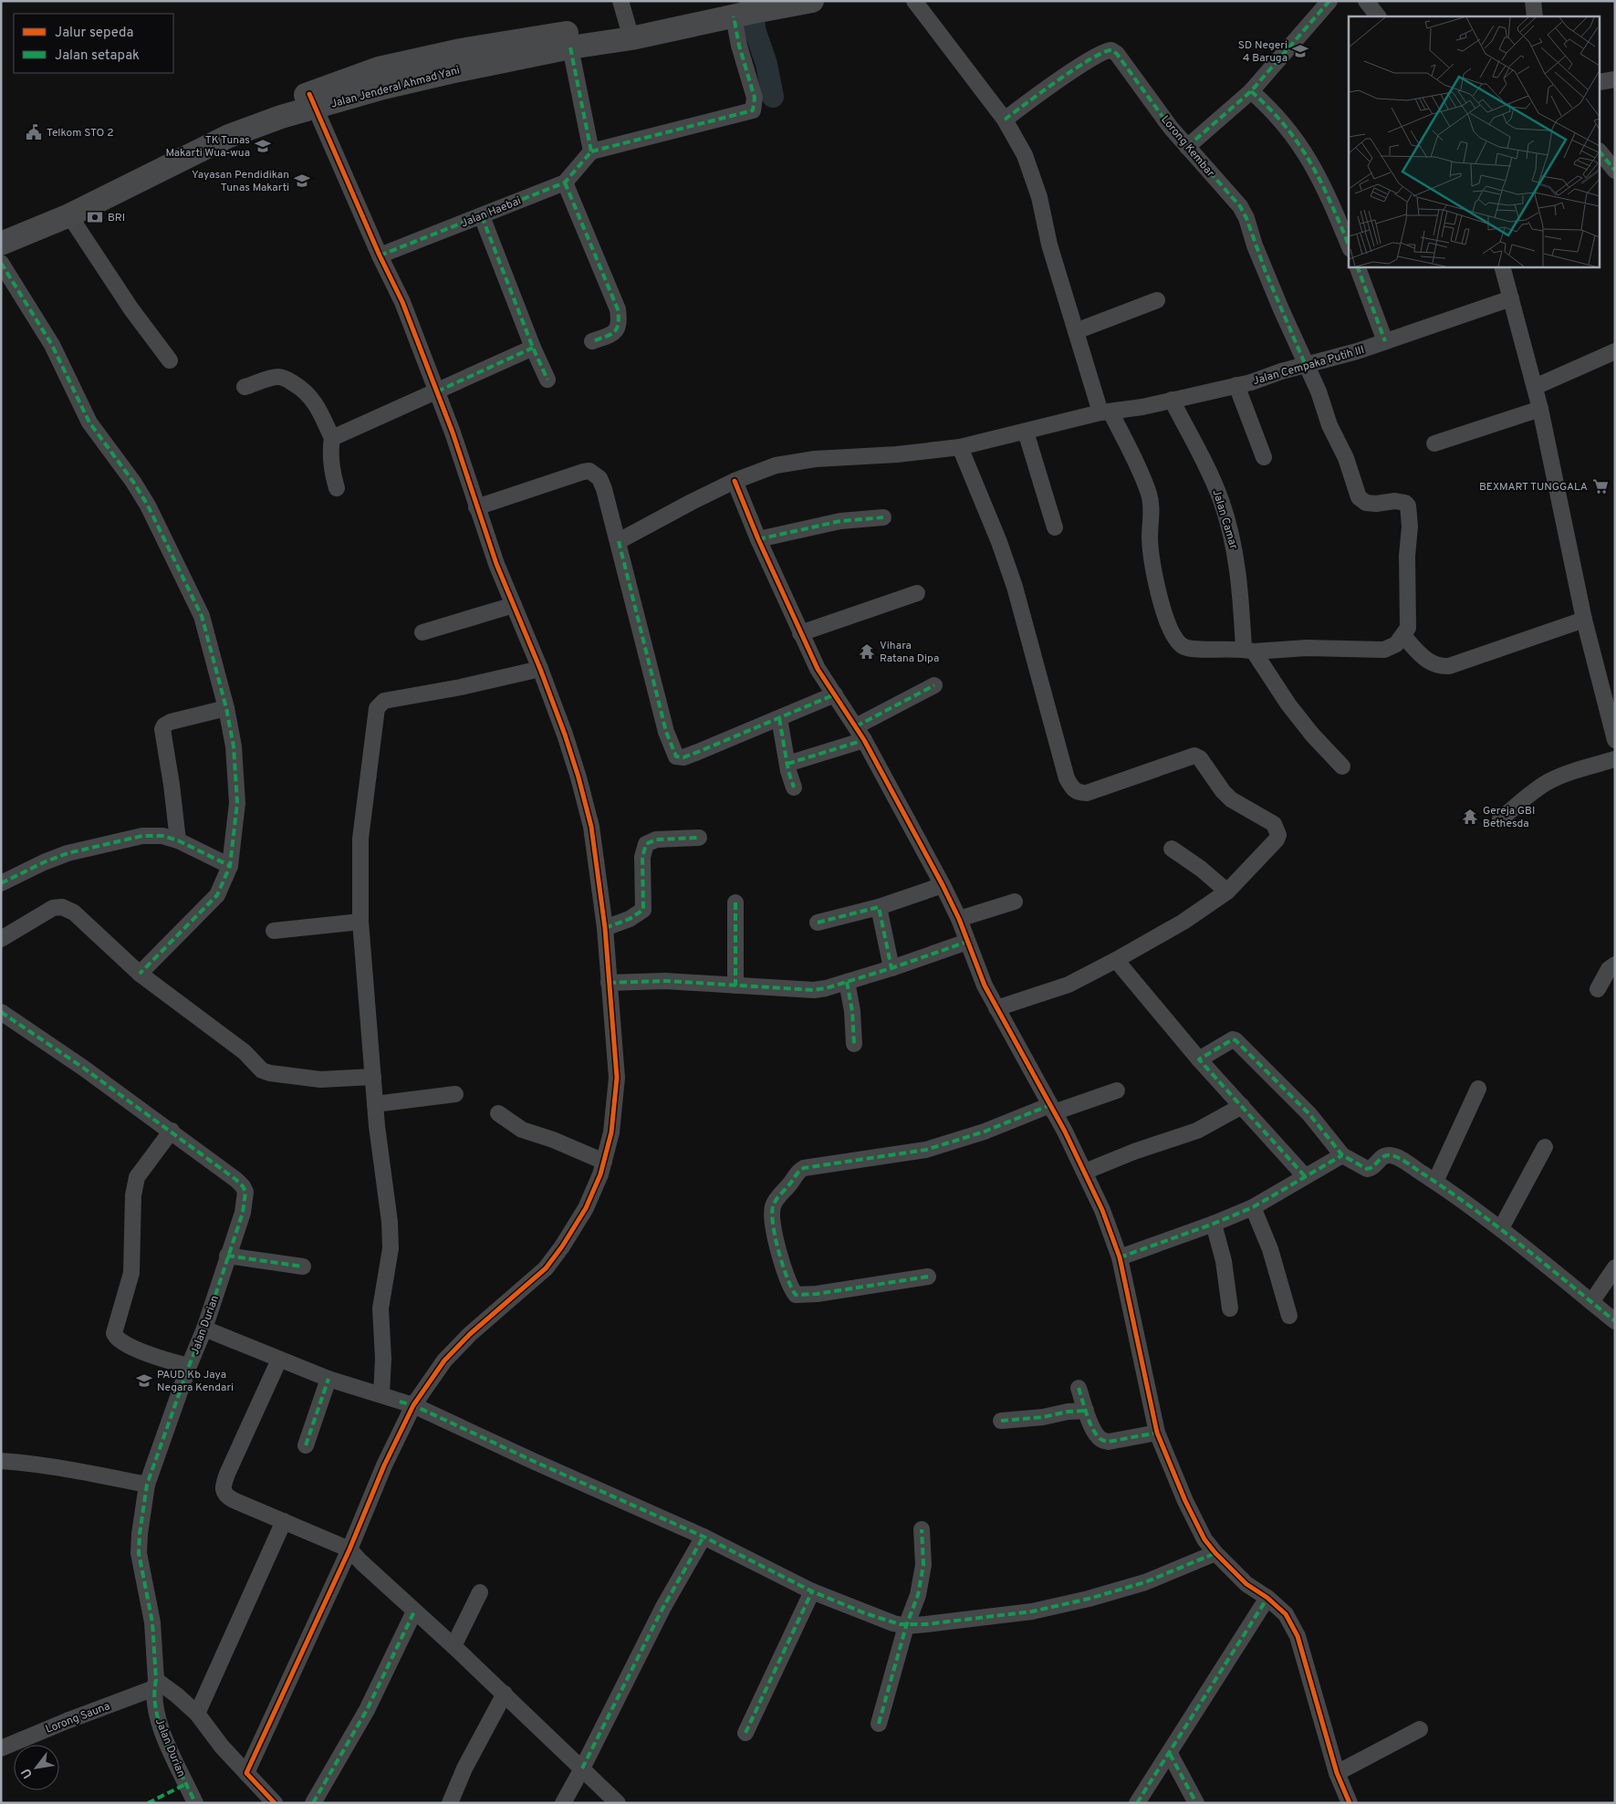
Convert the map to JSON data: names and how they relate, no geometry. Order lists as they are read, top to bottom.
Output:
{
  "streets": {
    "highway": ["Jalan Jenderal Ahmad Yani"],
    "street": [
      "Lorong Kembar",
      "Jalan Haebai",
      "Jalan Cempaka Putih III",
      "Jalan Camar",
      "Jalan Durian",
      "Lorong Sauna"
    ]
  },
  "crossings": [
    ["Lorong Kembar", "Jalan Cempaka Putih III"],
    ["Jalan Cempaka Putih III", "Jalan Camar"],
    ["Jalan Durian", "Lorong Sauna"]
  ],
  "places": {
    "school or university": [
      "SD Negeri 4 Baruga",
      "TK Tunas Makarti Wua-wua",
      "Yayasan Pendidikan Tunas Makarti",
      "PAUD Kb Jaya Negara Kendari"
    ],
    "public building": ["Telkom STO 2"],
    "bank": ["BRI"],
    "supermarket": ["BEXMART TUNGGALA"],
    "temple": ["Vihara Ratana Dipa", "Gereja GBI Bethesda"]
  },
  "legend": ["Jalur sepeda", "Jalan setapak"],
  "north": "bottom left"
}
